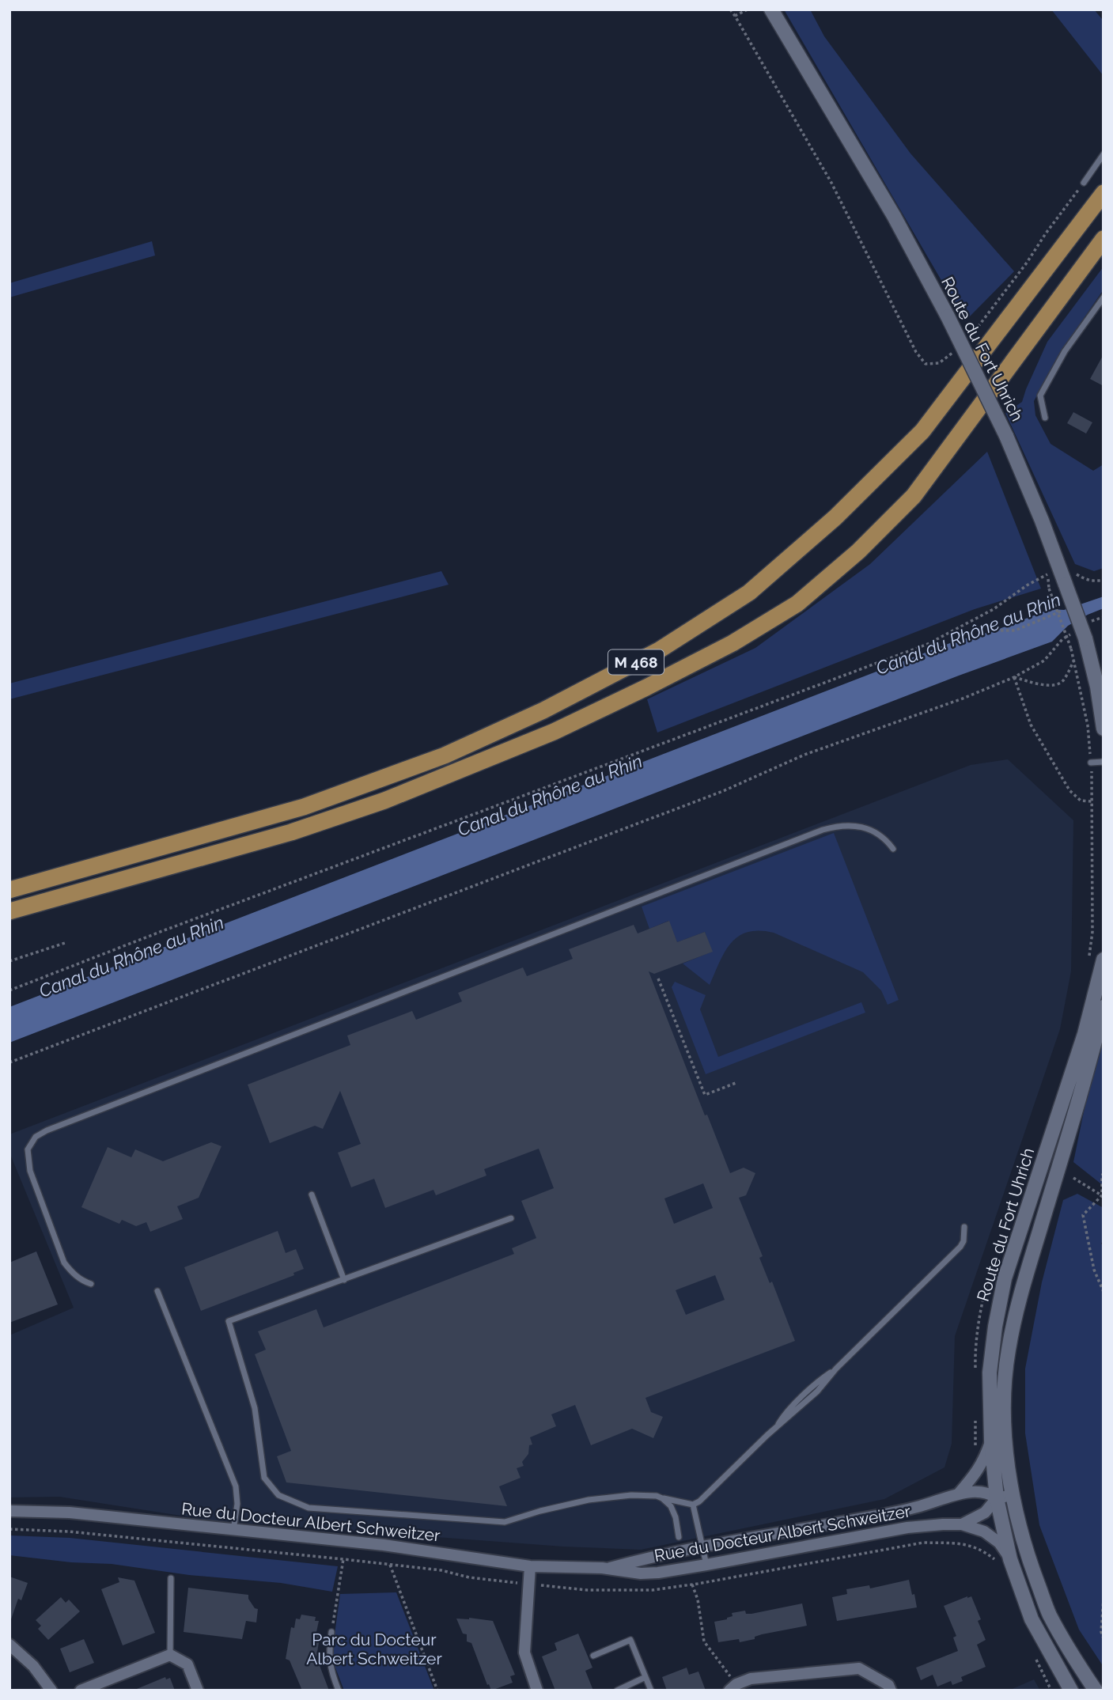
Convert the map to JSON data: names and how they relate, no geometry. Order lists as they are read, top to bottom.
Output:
{
  "streets": {
    "main road": ["M 468"],
    "street": ["Route du Fort Uhrich", "Rue du Docteur Albert Schweitzer"]
  },
  "crossings": [
    ["Route du Fort Uhrich", "Rue du Docteur Albert Schweitzer"]
  ],
  "water": ["Canal du Rhône au Rhin"],
  "parks": ["Parc du Docteur Albert Schweitzer"]
}
